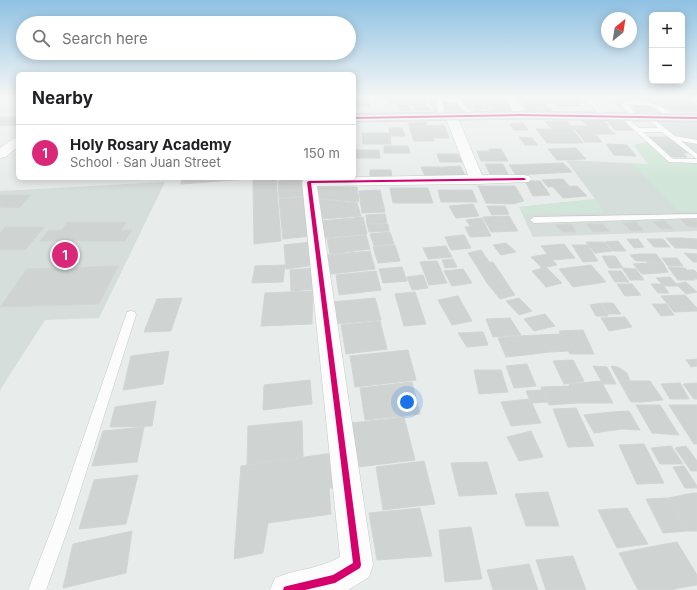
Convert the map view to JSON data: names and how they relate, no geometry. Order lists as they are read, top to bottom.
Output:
{
  "north": "top right",
  "page": {
    "map_buttons": ["+", "−"],
    "search": "Search here",
    "heading": "Nearby",
    "list": [
      {
        "mark": "1",
        "name": "Holy Rosary Academy",
        "note": "School · San Juan Street",
        "value": "150 m"
      }
    ],
    "pins": "1"
  }
}
